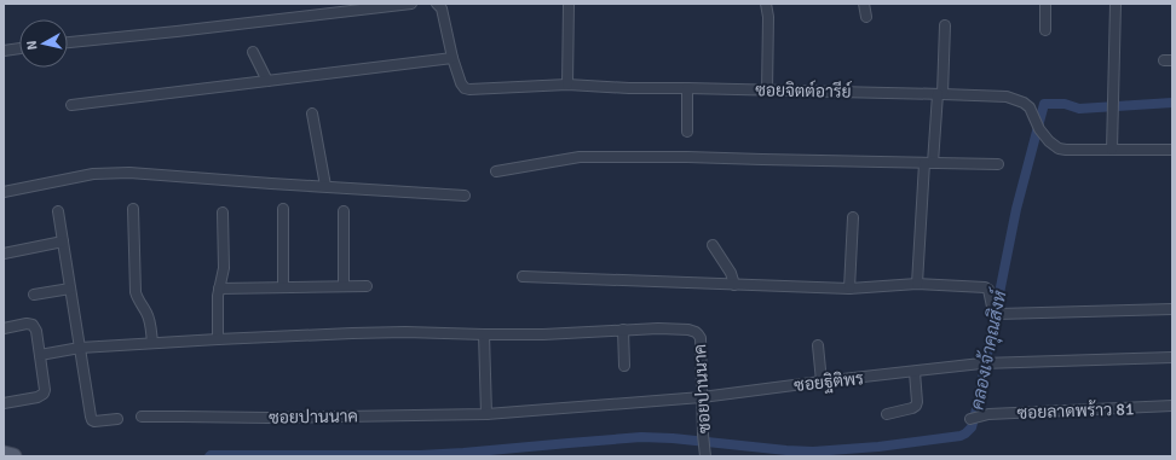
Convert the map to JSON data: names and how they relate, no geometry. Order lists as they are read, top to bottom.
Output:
{
  "streets": {
    "street": [
      "ซอยจิตต์อารีย์",
      "ซอยฐิติพร",
      "ซอยปานนาค",
      "ซอยลาดพร้าว 81"
    ]
  },
  "crossings": [
    ["ซอยฐิติพร", "ซอยปานนาค"]
  ],
  "water": ["คลองเจ้าคุณสิงห์"],
  "north": "left"
}
